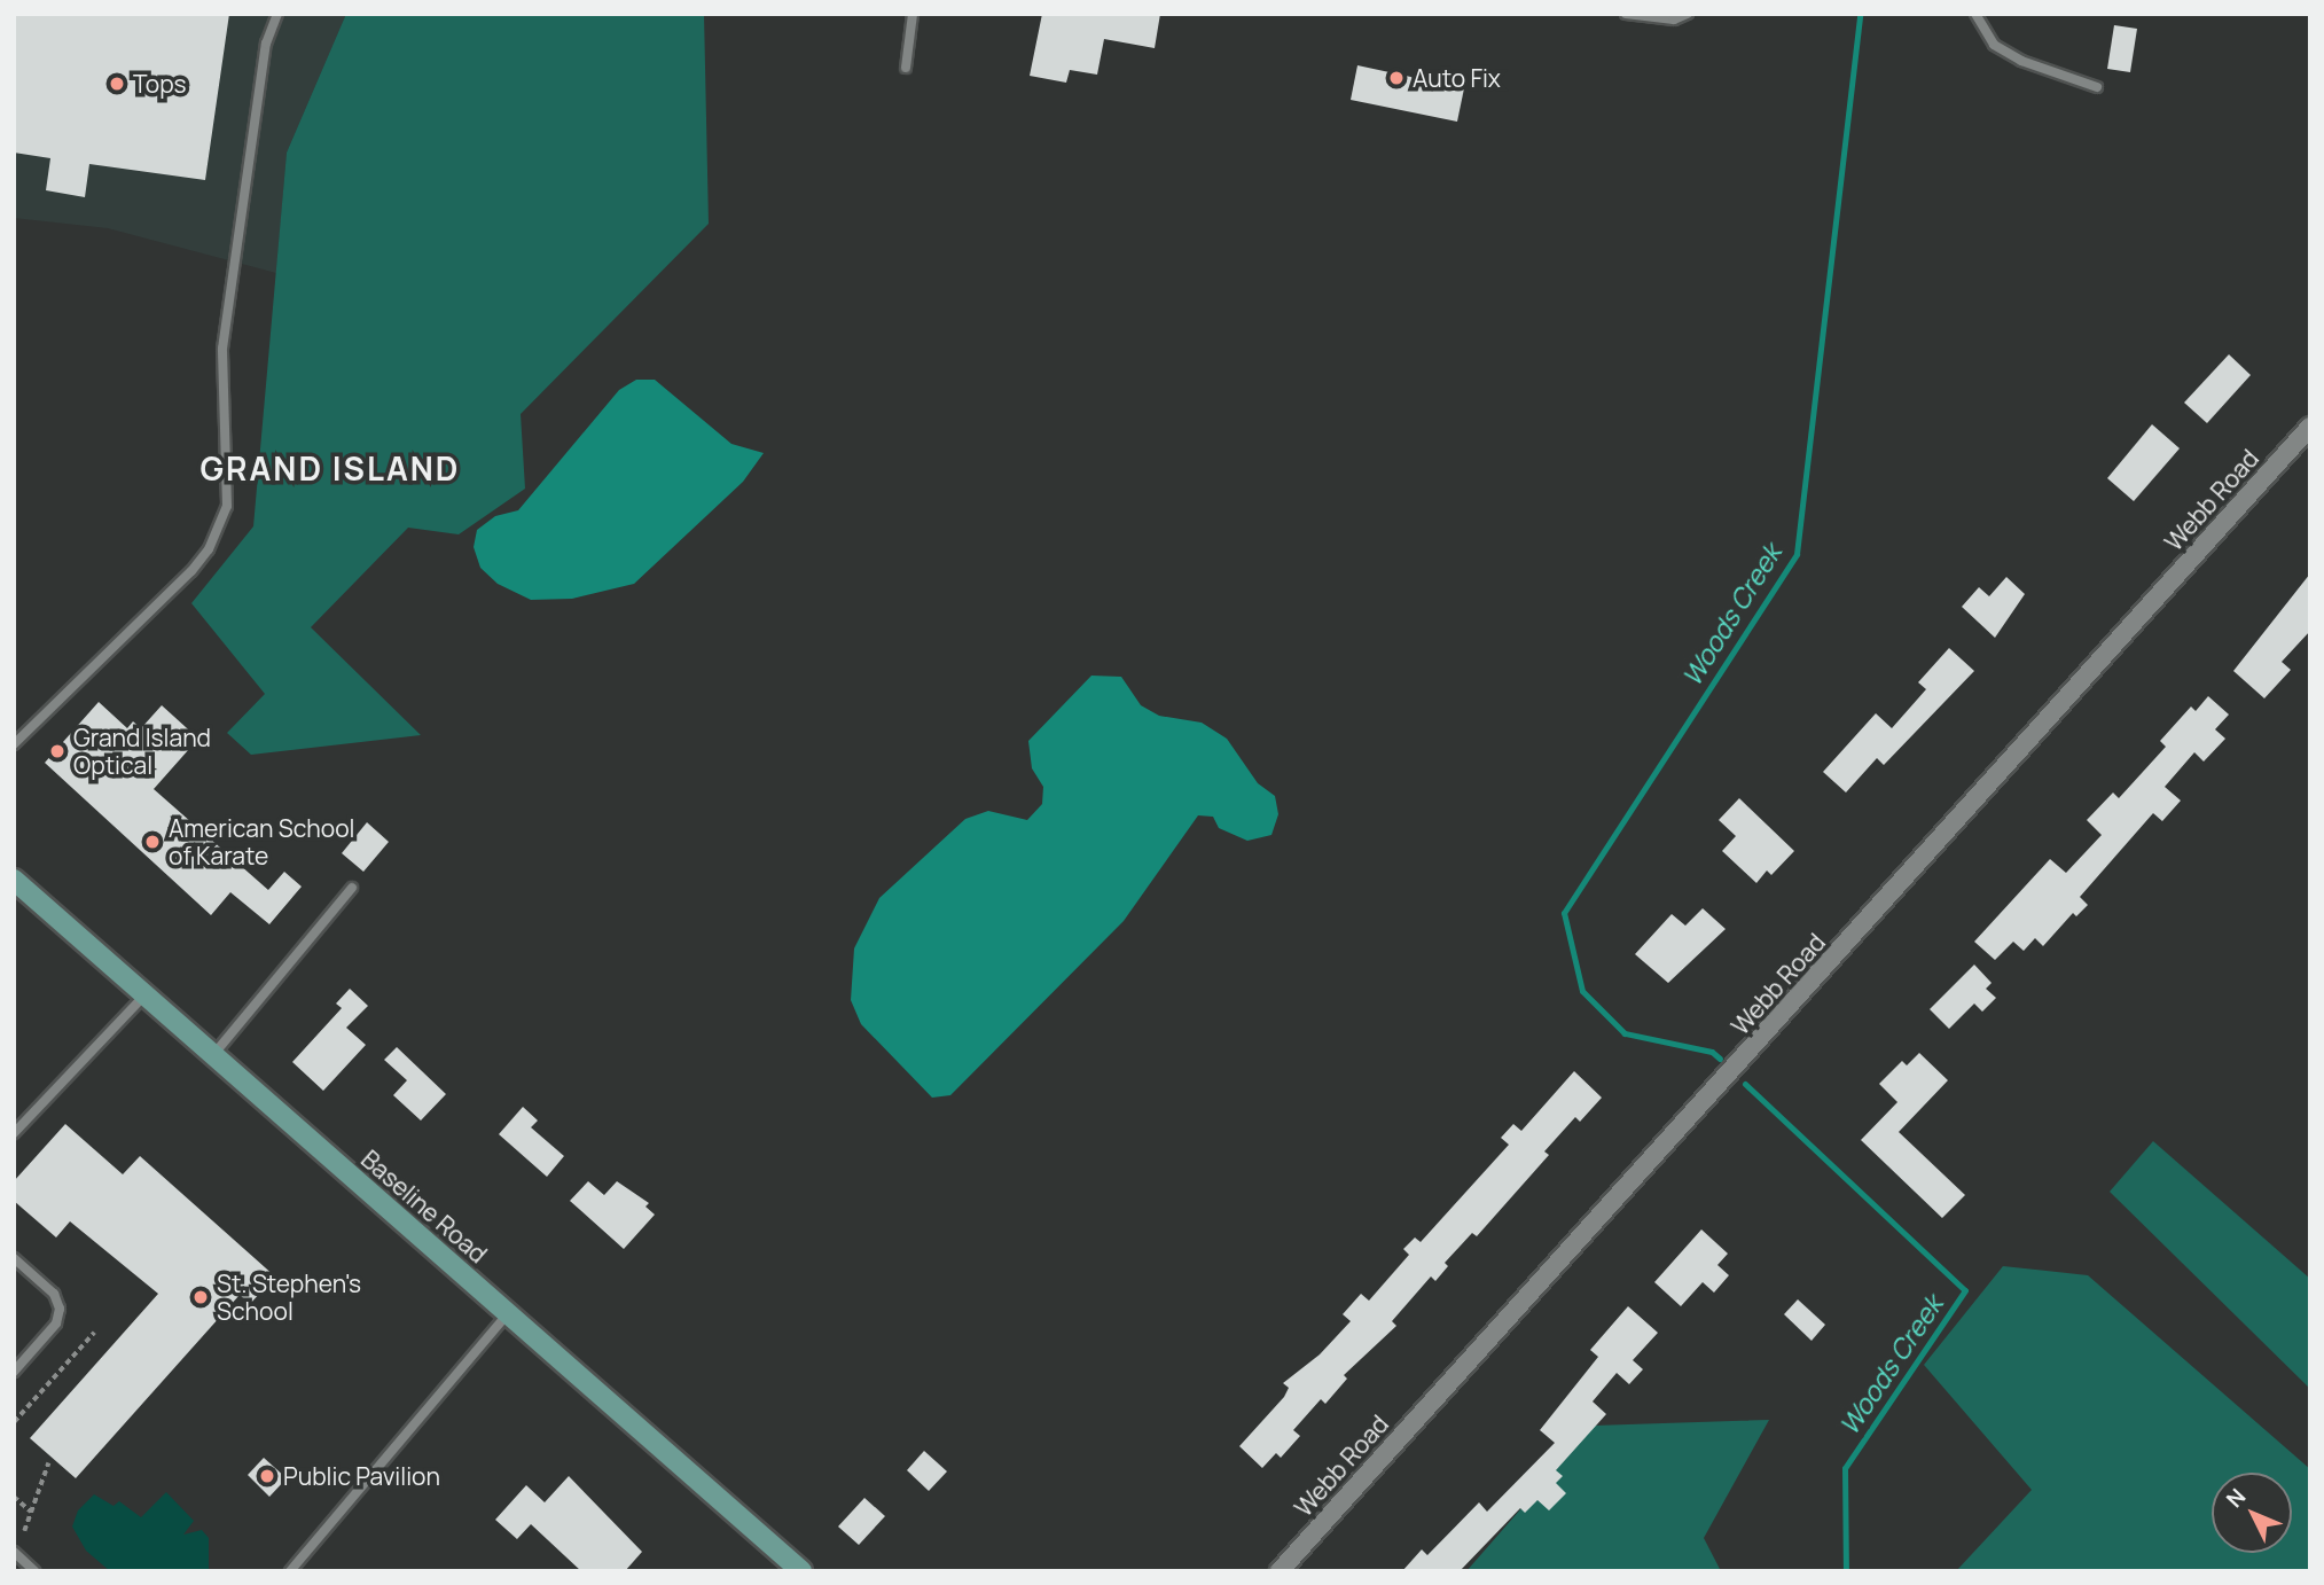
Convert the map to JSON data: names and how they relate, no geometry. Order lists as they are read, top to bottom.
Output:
{
  "streets": {
    "street": ["Webb Road", "Baseline Road"]
  },
  "districts": ["GRAND ISLAND"],
  "water": ["Woods Creek"],
  "places": [
    "Auto Fix",
    "Tops",
    "Grand Island Optical",
    "American School of Karate",
    "St. Stephen's School",
    "Public Pavilion"
  ],
  "north": "top left"
}
